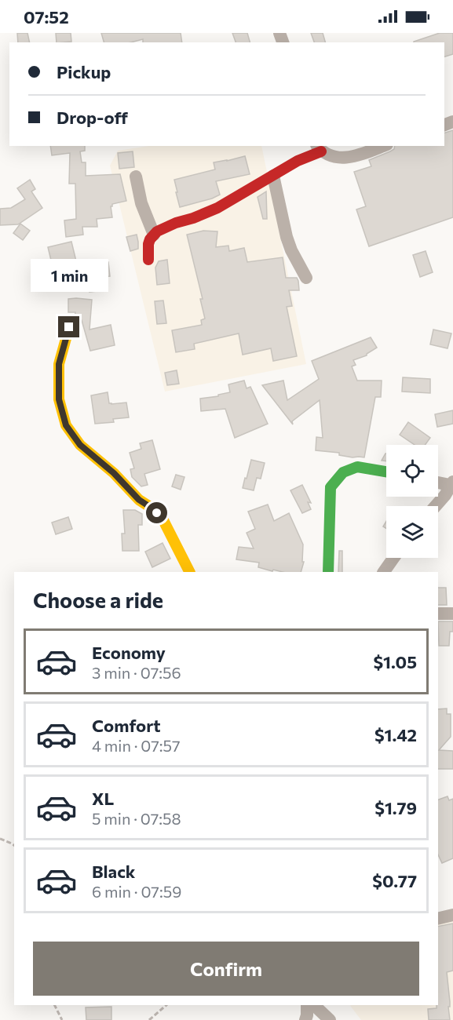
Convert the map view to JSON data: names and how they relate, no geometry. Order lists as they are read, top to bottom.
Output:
{
  "page": {
    "status": "07:52",
    "banner": ["Pickup", "Drop-off"],
    "bubble": "1 min",
    "heading": "Choose a ride",
    "list": [
      {
        "name": "Economy",
        "note": "3 min · 07:56",
        "value": "$1.05"
      },
      {
        "name": "Comfort",
        "note": "4 min · 07:57",
        "value": "$1.42"
      },
      {
        "name": "XL",
        "note": "5 min · 07:58",
        "value": "$1.79"
      },
      {
        "name": "Black",
        "note": "6 min · 07:59",
        "value": "$0.77"
      }
    ],
    "buttons": "Confirm"
  }
}
